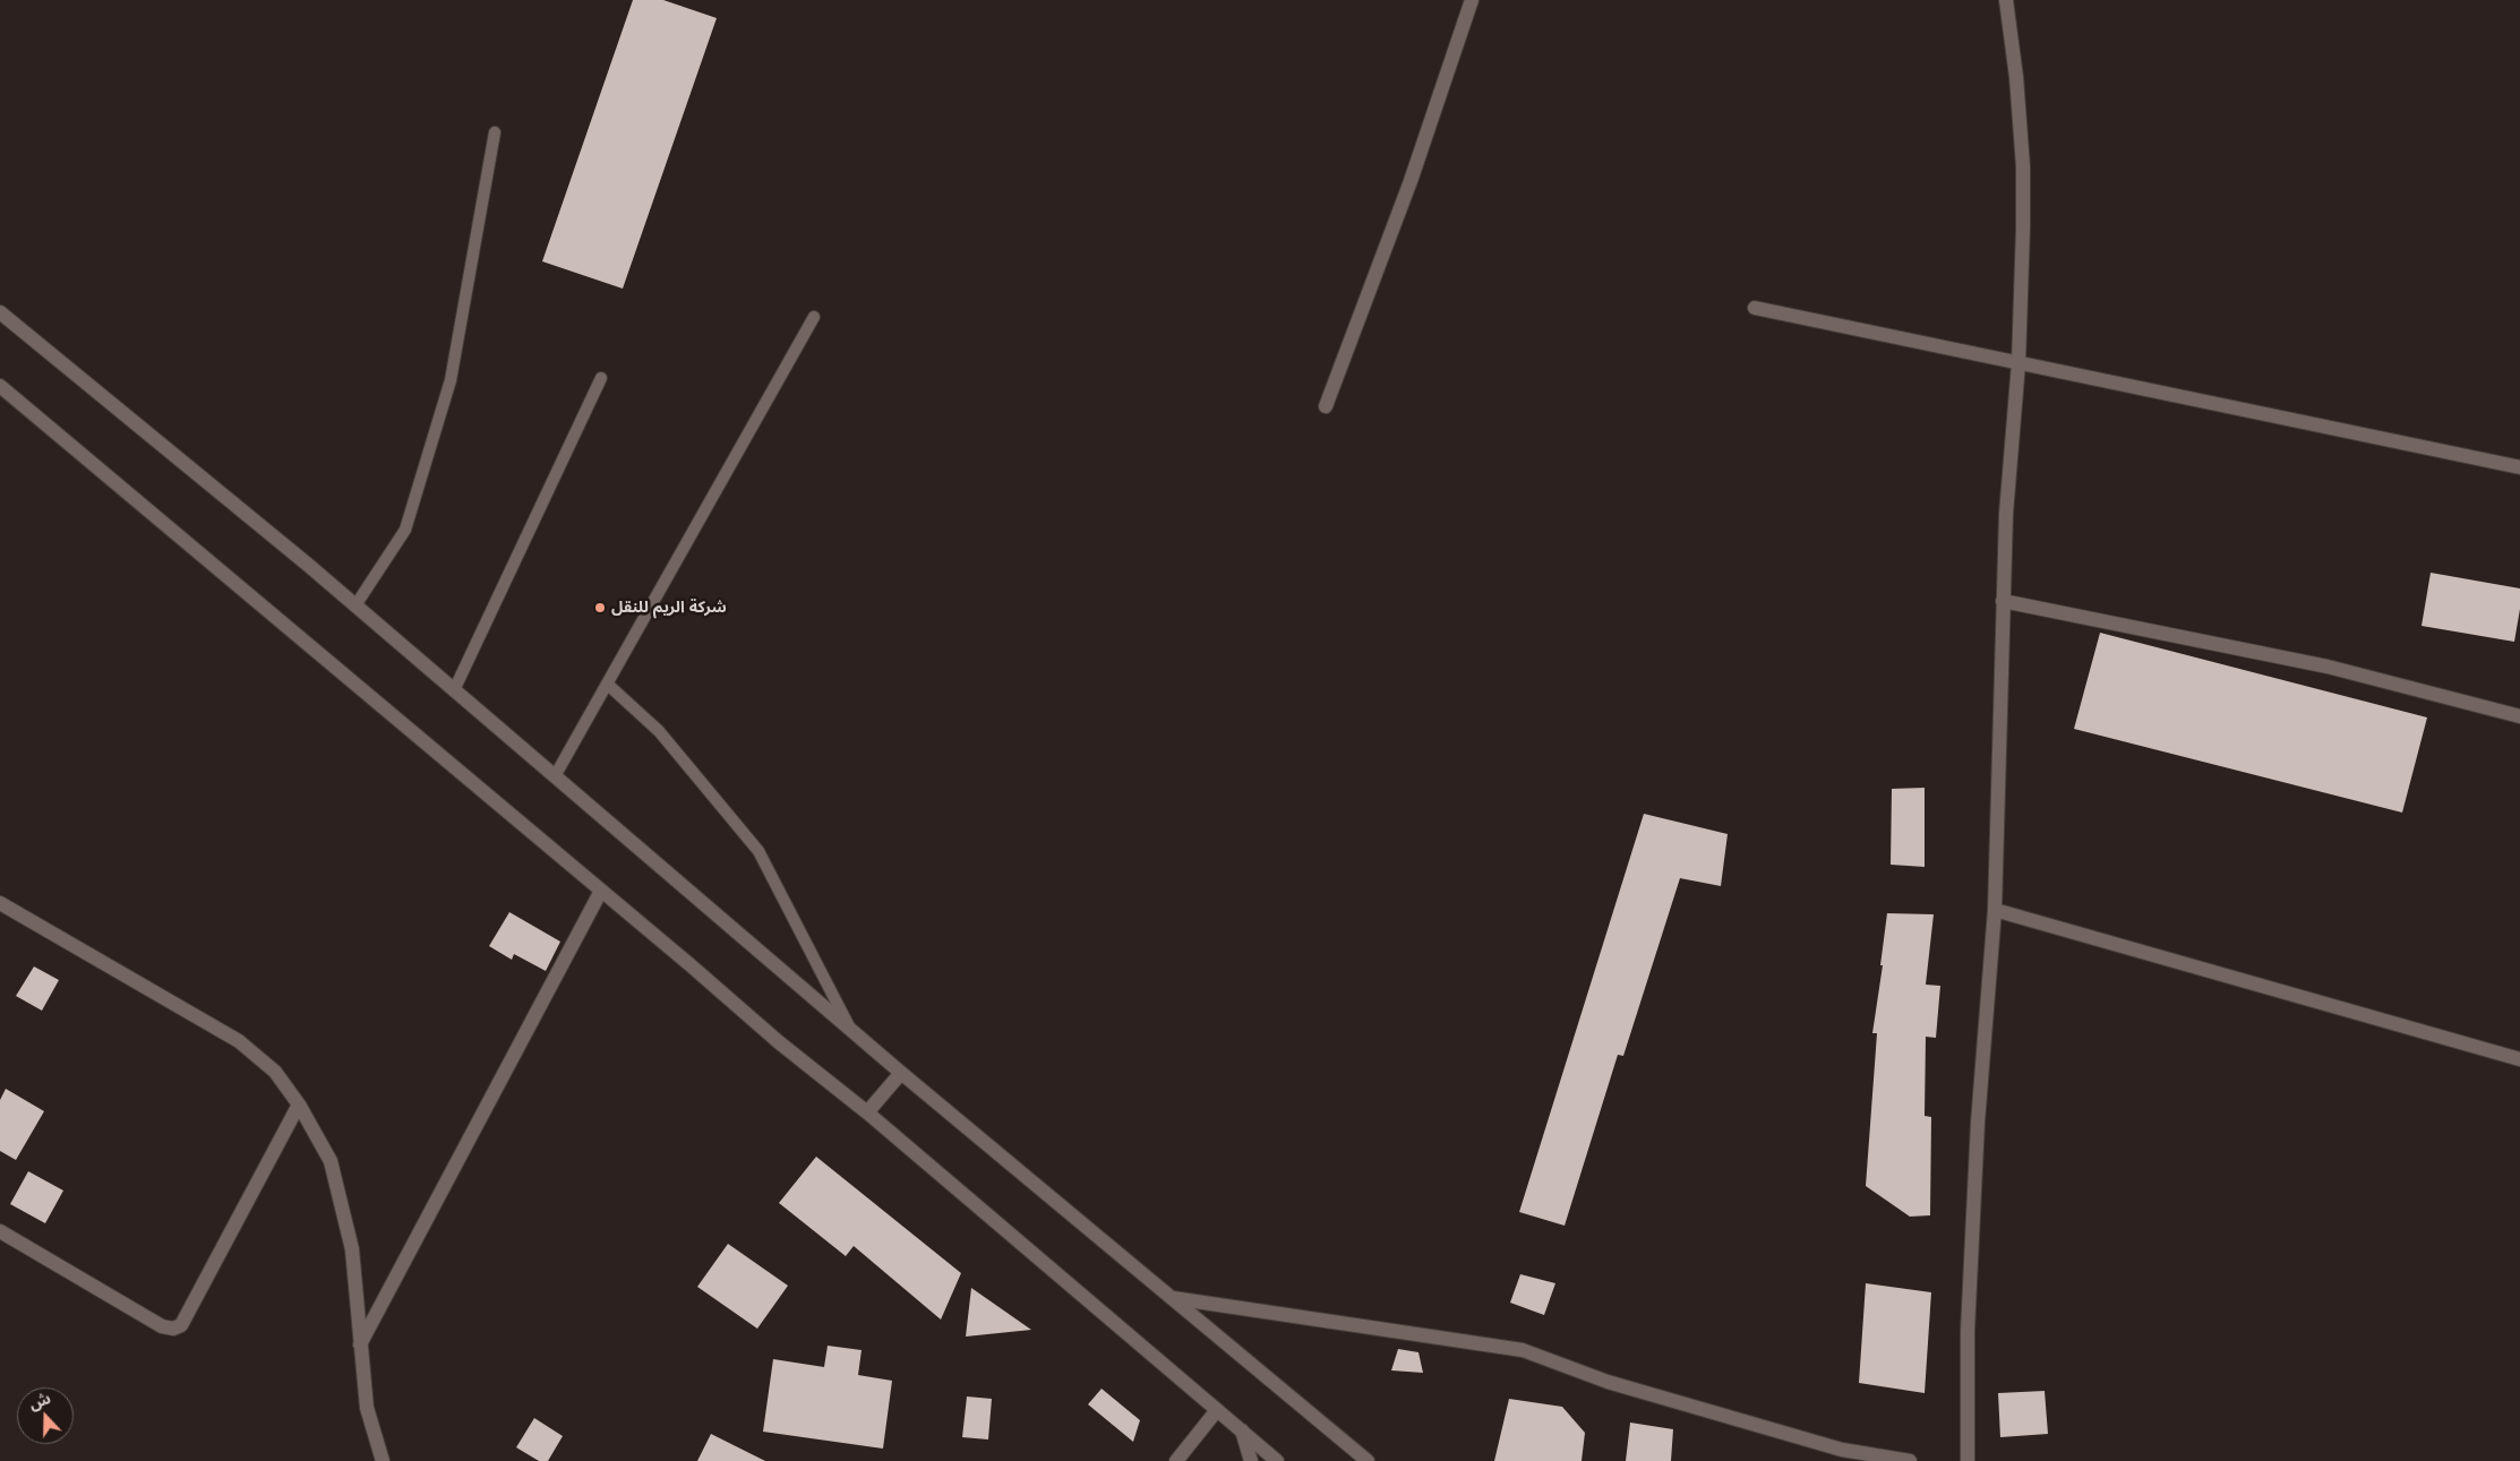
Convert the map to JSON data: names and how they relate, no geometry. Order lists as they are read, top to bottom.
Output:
{
  "places": ["شركة الريم للنقل"],
  "north": "top"
}
